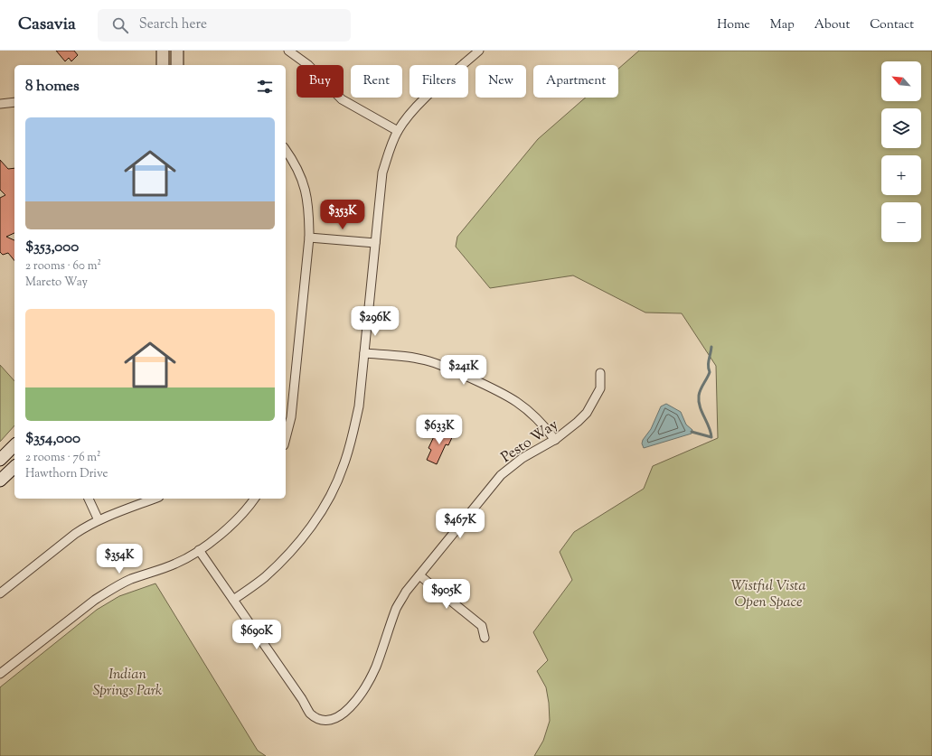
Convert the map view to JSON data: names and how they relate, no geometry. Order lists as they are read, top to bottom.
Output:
{
  "streets": {
    "street": ["Pesto Way"]
  },
  "parks": ["Wistful Vista Open Space", "Indian Springs Park"],
  "north": "top left",
  "page": {
    "header": "Casavia",
    "search": "Search here",
    "nav": [
      "Home",
      "Map",
      "About",
      "Contact"
    ],
    "map_buttons": ["+", "−"],
    "chip": [
      "Buy",
      "Rent",
      "Filters",
      "New",
      "Apartment"
    ],
    "heading": "8 homes",
    "list": [
      {
        "name": "$353,000",
        "note": "2 rooms · 60 m² · Mareto Way"
      },
      {
        "name": "$354,000",
        "note": "2 rooms · 76 m² · Hawthorn Drive"
      }
    ],
    "price": [
      "$353K",
      "$296K",
      "$241K",
      "$633K",
      "$467K",
      "$354K",
      "$905K",
      "$690K"
    ]
  }
}
